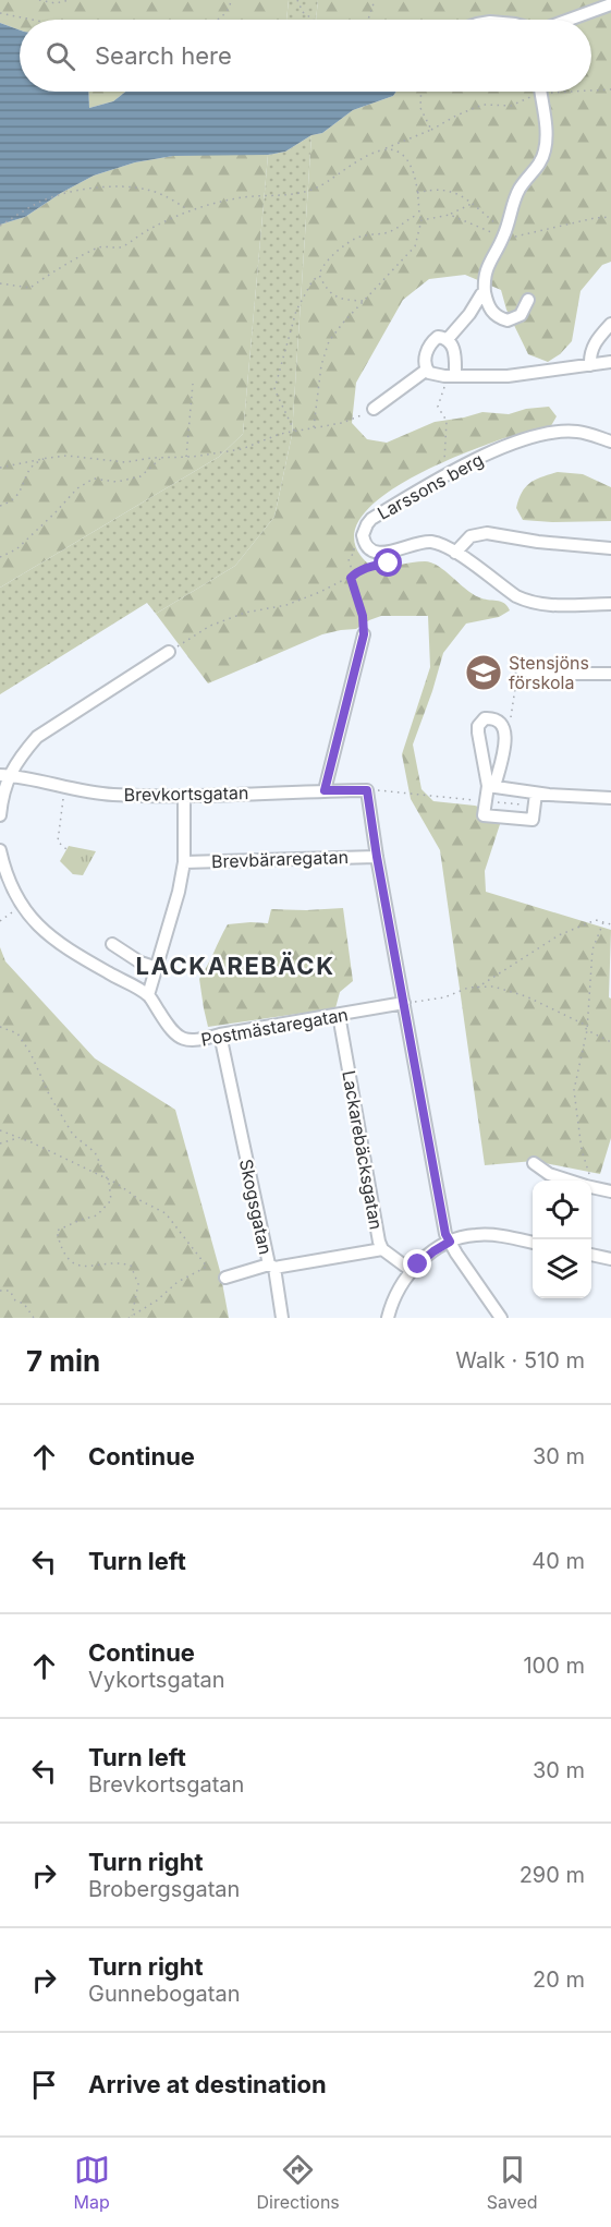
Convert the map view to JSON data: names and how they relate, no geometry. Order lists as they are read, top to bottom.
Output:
{
  "streets": {
    "street": [
      "Larssons berg",
      "Brevkortsgatan",
      "Brevbäraregatan",
      "Postmästaregatan",
      "Lackarebäcksgatan",
      "Skogsgatan"
    ]
  },
  "crossings": [
    ["Brevkortsgatan", "Brevbäraregatan"],
    ["Postmästaregatan", "Lackarebäcksgatan"],
    ["Postmästaregatan", "Skogsgatan"],
    ["Lackarebäcksgatan", "Skogsgatan"]
  ],
  "districts": ["LACKAREBÄCK"],
  "places": {
    "school or university": ["Stensjöns förskola"]
  },
  "page": {
    "search": "Search here",
    "heading": ["7 min", "Walk · 510 m"],
    "list": [
      ["Continue", "30 m"],
      ["Turn left", "40 m"],
      ["Continue", "Vykortsgatan", "100 m"],
      ["Turn left", "Brevkortsgatan", "30 m"],
      ["Turn right", "Brobergsgatan", "290 m"],
      ["Turn right", "Gunnebogatan", "20 m"],
      "Arrive at destination"
    ],
    "nav": ["Map", "Directions", "Saved"]
  }
}
